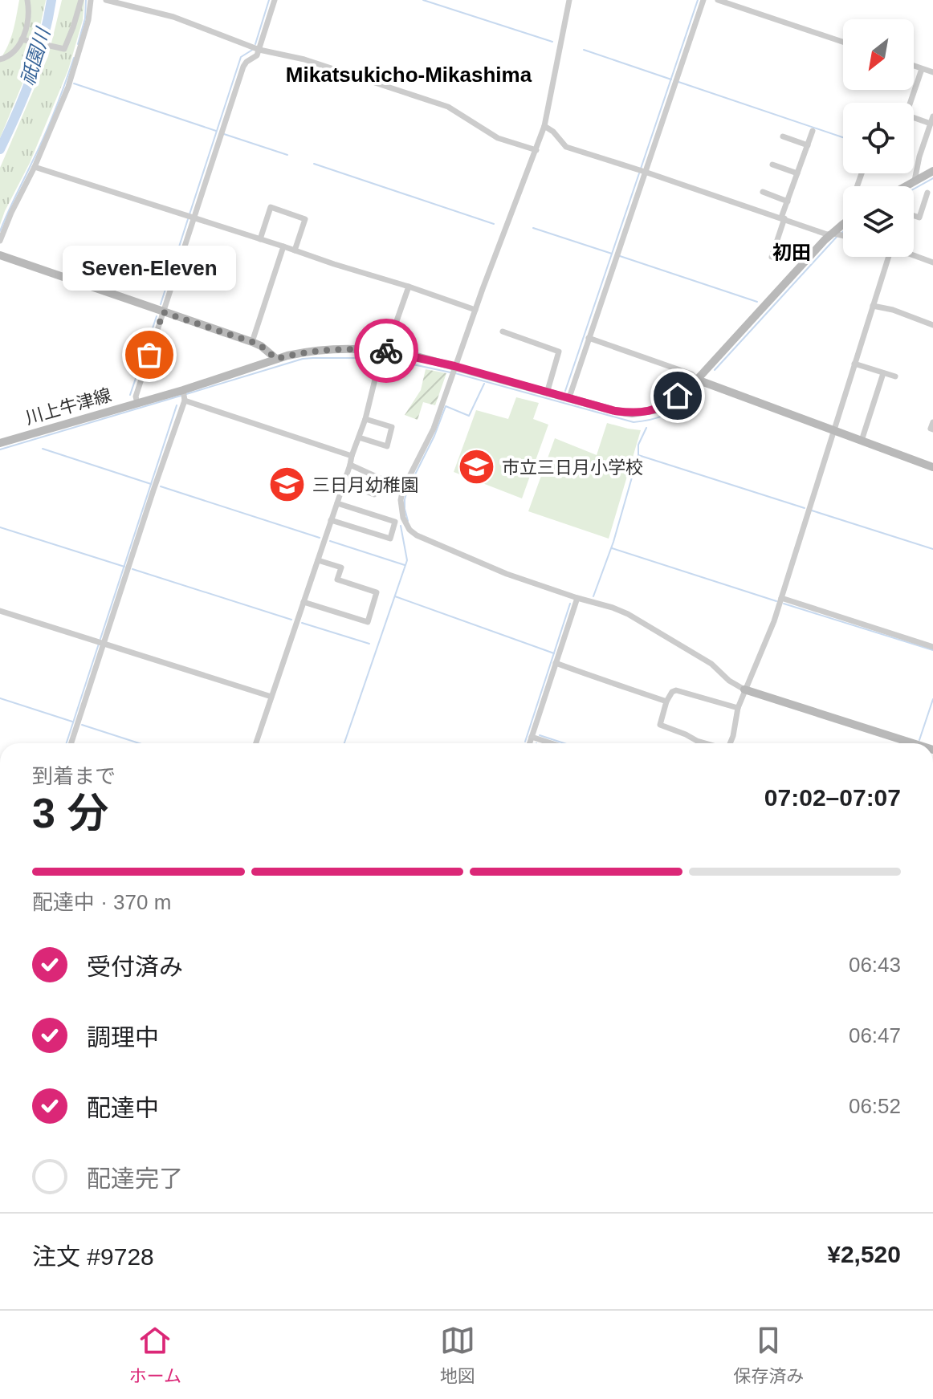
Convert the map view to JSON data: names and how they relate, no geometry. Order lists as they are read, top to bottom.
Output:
{
  "streets": {
    "main road": ["川上牛津線"]
  },
  "districts": ["Mikatsukicho-Mikashima", "初田"],
  "water": ["祇園川"],
  "places": {
    "other": ["Seven-Eleven"],
    "school or university": ["市立三日月小学校", "三日月幼稚園"]
  },
  "north": "bottom left",
  "page": {
    "bubble": "Seven-Eleven",
    "heading": ["3 分", "到着まで", "07:02–07:07"],
    "panel": ["注文 #9728", "¥2,520"],
    "bar": "配達中 · 370 m",
    "list": [
      ["受付済み", "06:43"],
      ["調理中", "06:47"],
      ["配達中", "06:52"],
      "配達完了"
    ],
    "tabs": ["ホーム", "地図", "保存済み"]
  }
}
